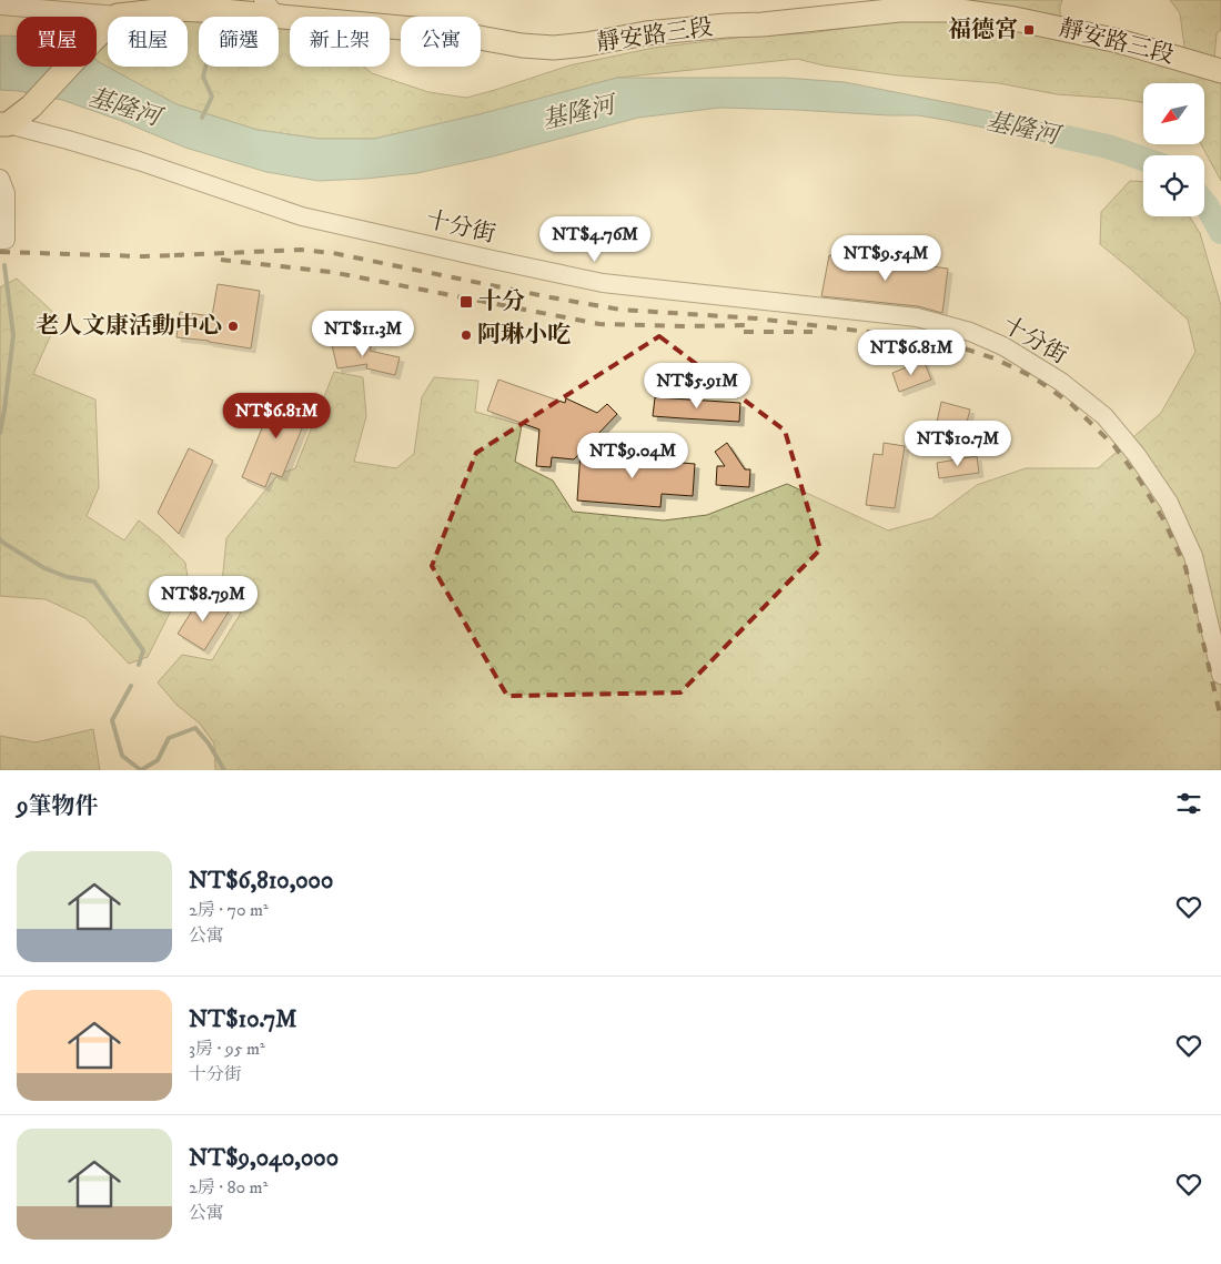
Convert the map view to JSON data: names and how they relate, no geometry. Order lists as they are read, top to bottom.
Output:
{
  "streets": {
    "main road": ["靜安路三段"],
    "street": ["十分街"]
  },
  "water": ["基隆河"],
  "places": {
    "transit": ["福德宮", "十分"],
    "other": ["老人文康活動中心", "阿琳小吃"]
  },
  "north": "bottom left",
  "page": {
    "chip": [
      "買屋",
      "租屋",
      "篩選",
      "新上架",
      "公寓"
    ],
    "price": [
      "NT$4.76M",
      "NT$9.54M",
      "NT$11.3M",
      "NT$6.81M",
      "NT$5.91M",
      "NT$6.81M",
      "NT$10.7M",
      "NT$9.04M",
      "NT$8.79M"
    ],
    "heading": "9筆物件",
    "list": [
      {
        "name": "NT$6,810,000",
        "note": "2房 · 70 m² · 公寓"
      },
      {
        "name": "NT$10.7M",
        "note": "3房 · 95 m² · 十分街"
      },
      {
        "name": "NT$9,040,000",
        "note": "2房 · 80 m² · 公寓"
      }
    ]
  }
}
